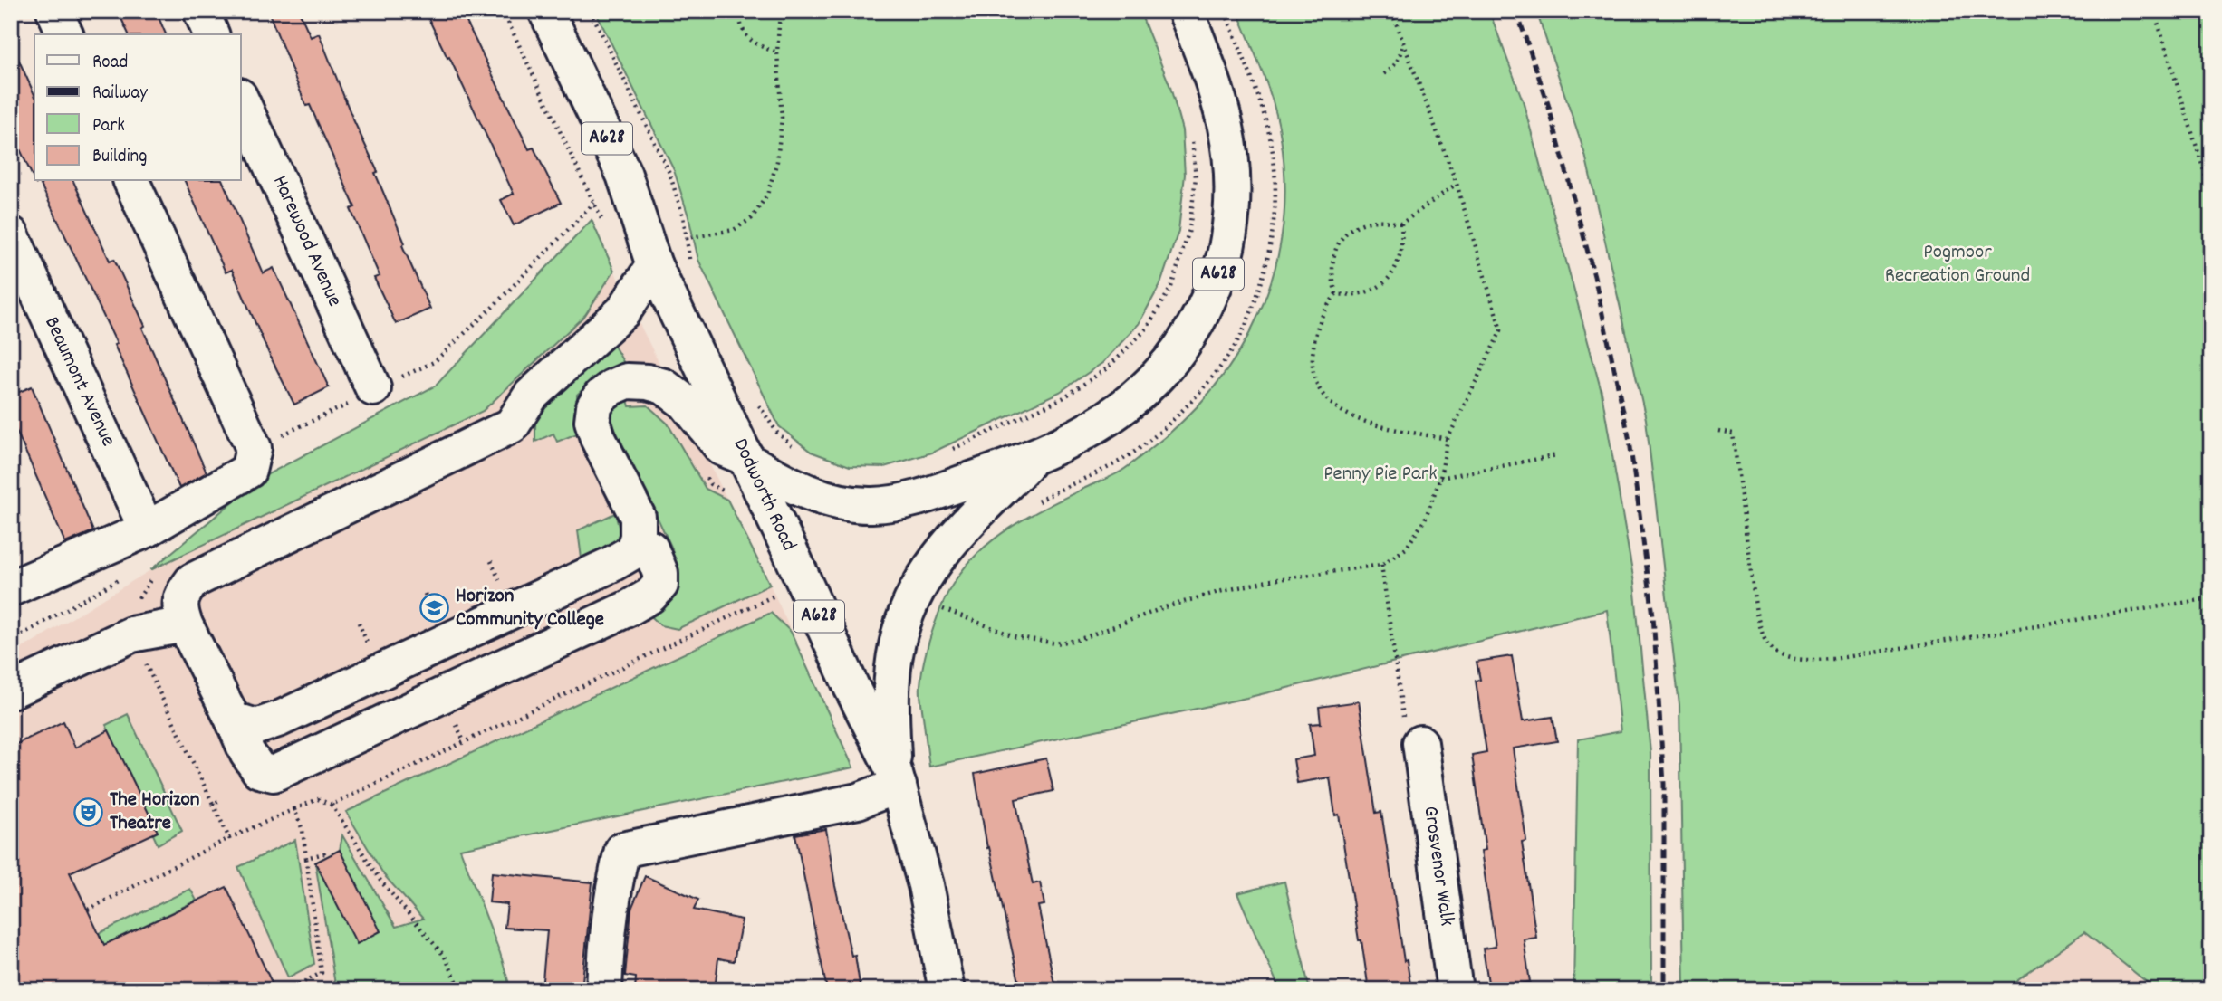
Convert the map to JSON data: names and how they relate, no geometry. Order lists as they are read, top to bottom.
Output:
{
  "streets": {
    "main road": [
      "A628",
      "Harewood Avenue",
      "Beaumont Avenue",
      "Dodworth Road",
      "Grosvenor Walk"
    ]
  },
  "crossings": [
    ["A628", "Dodworth Road"]
  ],
  "parks": ["Pogmoor Recreation Ground", "Penny Pie Park"],
  "places": {
    "school or university": ["Horizon Community College"],
    "theatre": ["The Horizon Theatre"]
  },
  "legend": [
    "Road",
    "Railway",
    "Park",
    "Building"
  ]
}
